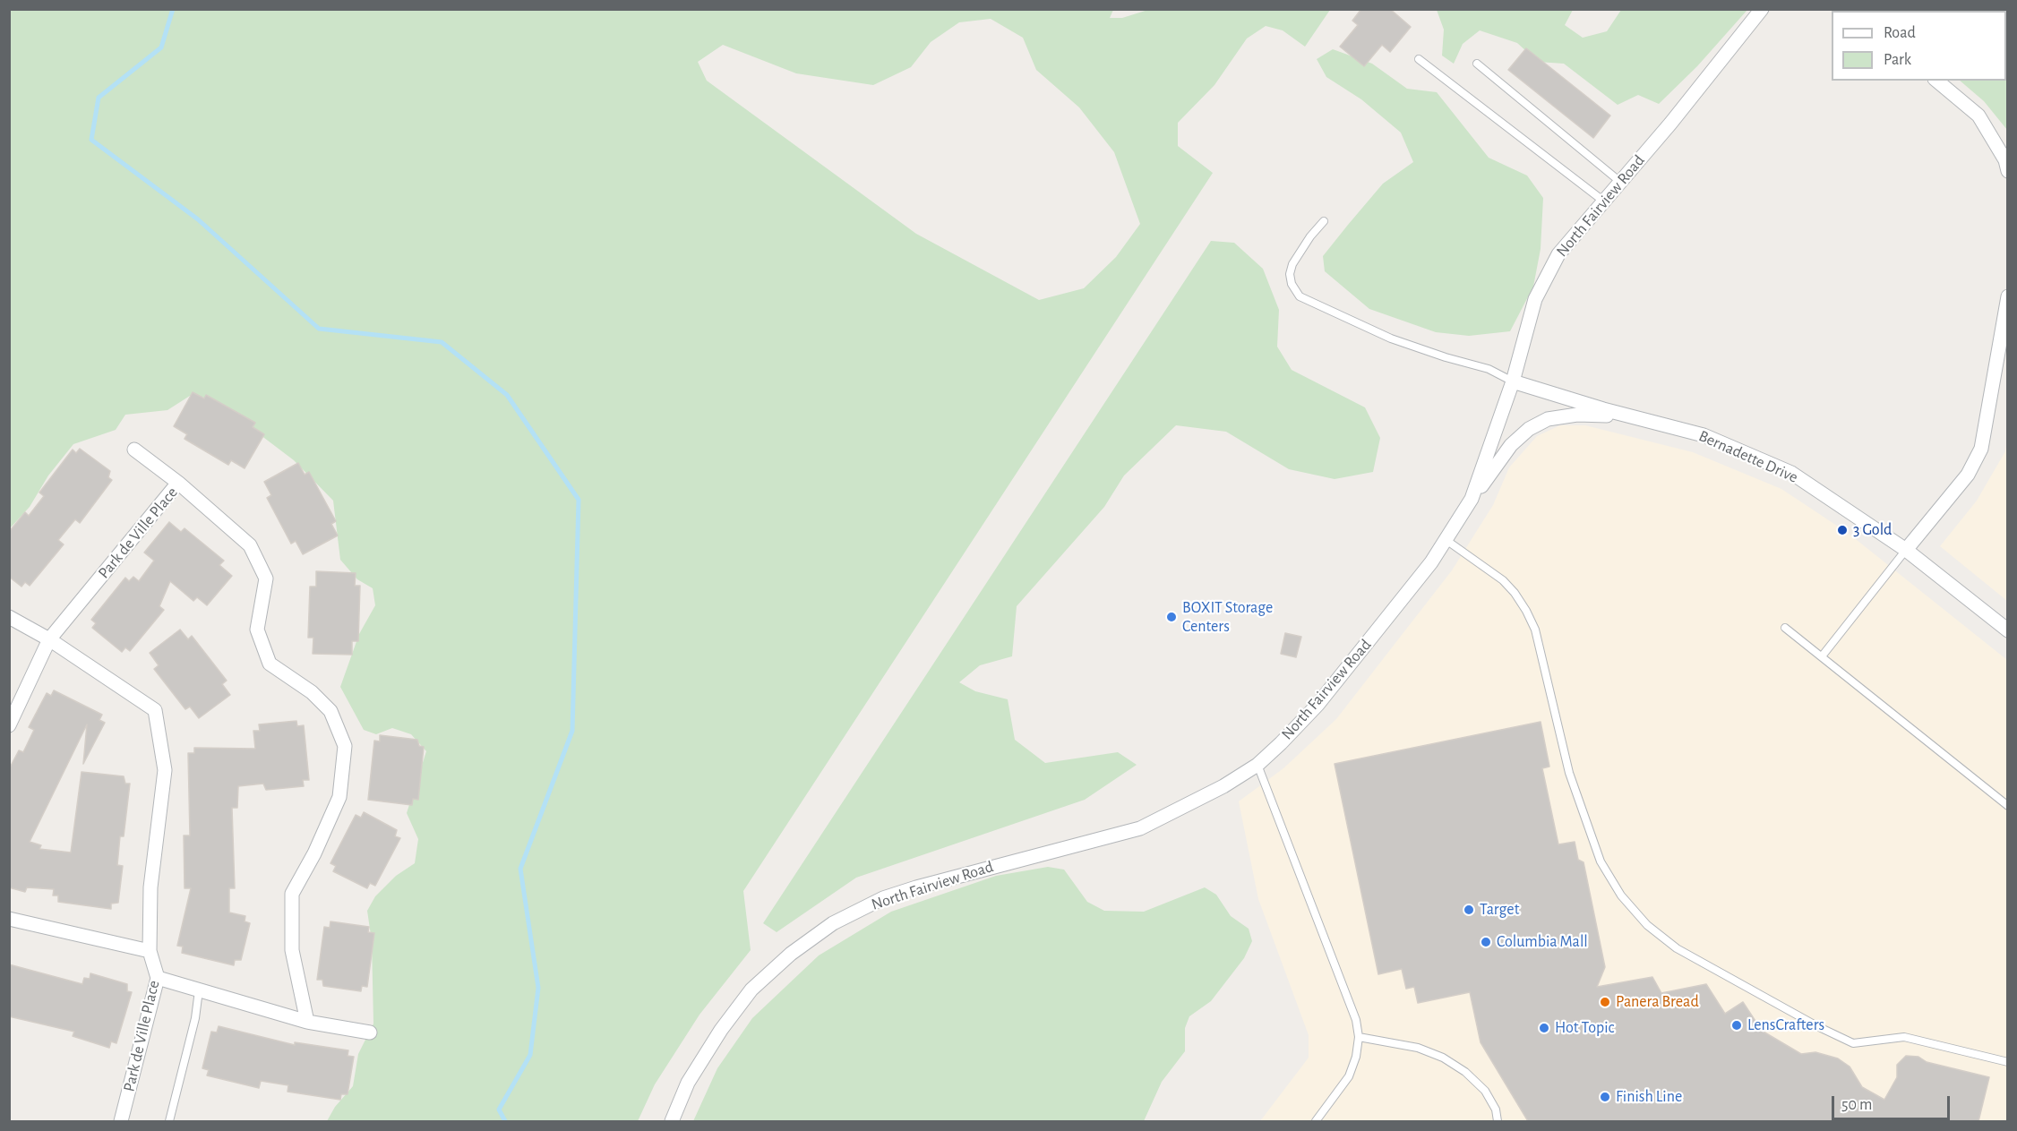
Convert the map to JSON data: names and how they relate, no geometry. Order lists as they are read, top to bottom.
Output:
{
  "streets": {
    "street": ["North Fairview Road", "Bernadette Drive", "Park de Ville Place"]
  },
  "crossings": [
    ["North Fairview Road", "Bernadette Drive"]
  ],
  "places": [
    "3 Gold",
    "BOXIT Storage Centers",
    "Target",
    "Columbia Mall",
    "Panera Bread",
    "LensCrafters",
    "Hot Topic",
    "Finish Line"
  ],
  "legend": ["Road", "Park"],
  "scale_bar": "50 m"
}
